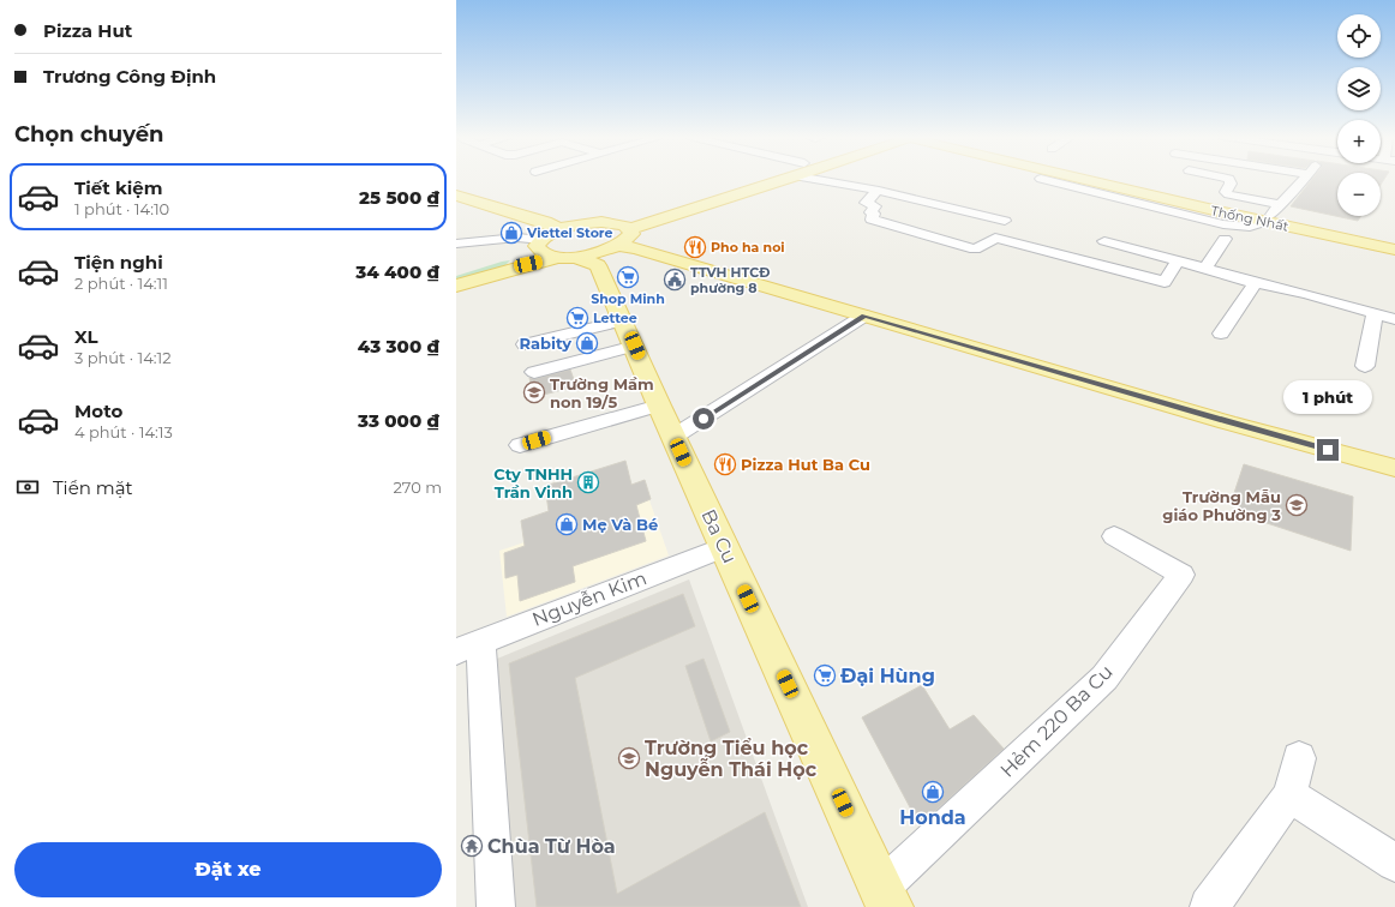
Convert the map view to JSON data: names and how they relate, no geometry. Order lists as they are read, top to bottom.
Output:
{
  "streets": {
    "main road": ["Thống Nhất", "Ba Cu"],
    "street": ["Nguyễn Kim", "Hẻm 220 Ba Cu"]
  },
  "crossings": [
    ["Ba Cu", "Nguyễn Kim"],
    ["Ba Cu", "Hẻm 220 Ba Cu"]
  ],
  "places": {
    "shop": [
      "Viettel Store",
      "Rabity",
      "Mẹ Và Bé",
      "Honda"
    ],
    "restaurant": ["Pho ha noi", "Pizza Hut Ba Cu"],
    "supermarket": ["Shop Minh", "Lettee", "Đại Hùng"],
    "public building": ["TTVH HTCĐ phường 8"],
    "school or university": ["Trường Mầm non 19/5", "Trường Mẫu giáo Phường 3", "Trường Tiểu học Nguyễn Thái Học"],
    "building": ["Cty TNHH Trần Vinh"],
    "temple": ["Chùa Từ Hòa"]
  },
  "page": {
    "banner": ["Pizza Hut", "Trương Công Định"],
    "map_buttons": ["+", "−"],
    "heading": "Chọn chuyến",
    "list": [
      {
        "name": "Tiết kiệm",
        "note": "1 phút · 14:10",
        "value": "25 500 ₫"
      },
      {
        "name": "Tiện nghi",
        "note": "2 phút · 14:11",
        "value": "34 400 ₫"
      },
      {
        "name": "XL",
        "note": "3 phút · 14:12",
        "value": "43 300 ₫"
      },
      {
        "name": "Moto",
        "note": "4 phút · 14:13",
        "value": "33 000 ₫"
      }
    ],
    "bubble": "1 phút",
    "pay": ["Tiền mặt", "270 m"],
    "buttons": "Đặt xe"
  }
}
